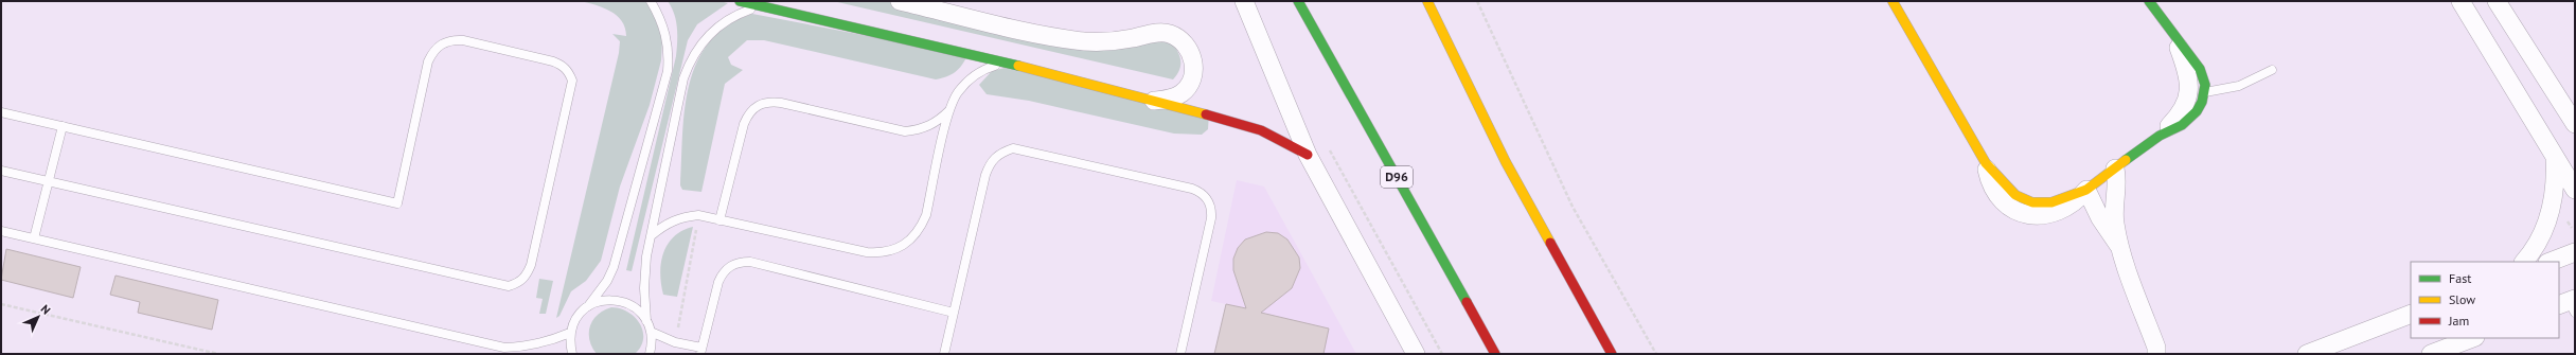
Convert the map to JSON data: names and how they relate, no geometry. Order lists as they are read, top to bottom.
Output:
{
  "streets": {
    "street": ["D96"]
  },
  "legend": ["Fast", "Slow", "Jam"],
  "north": "top right"
}
